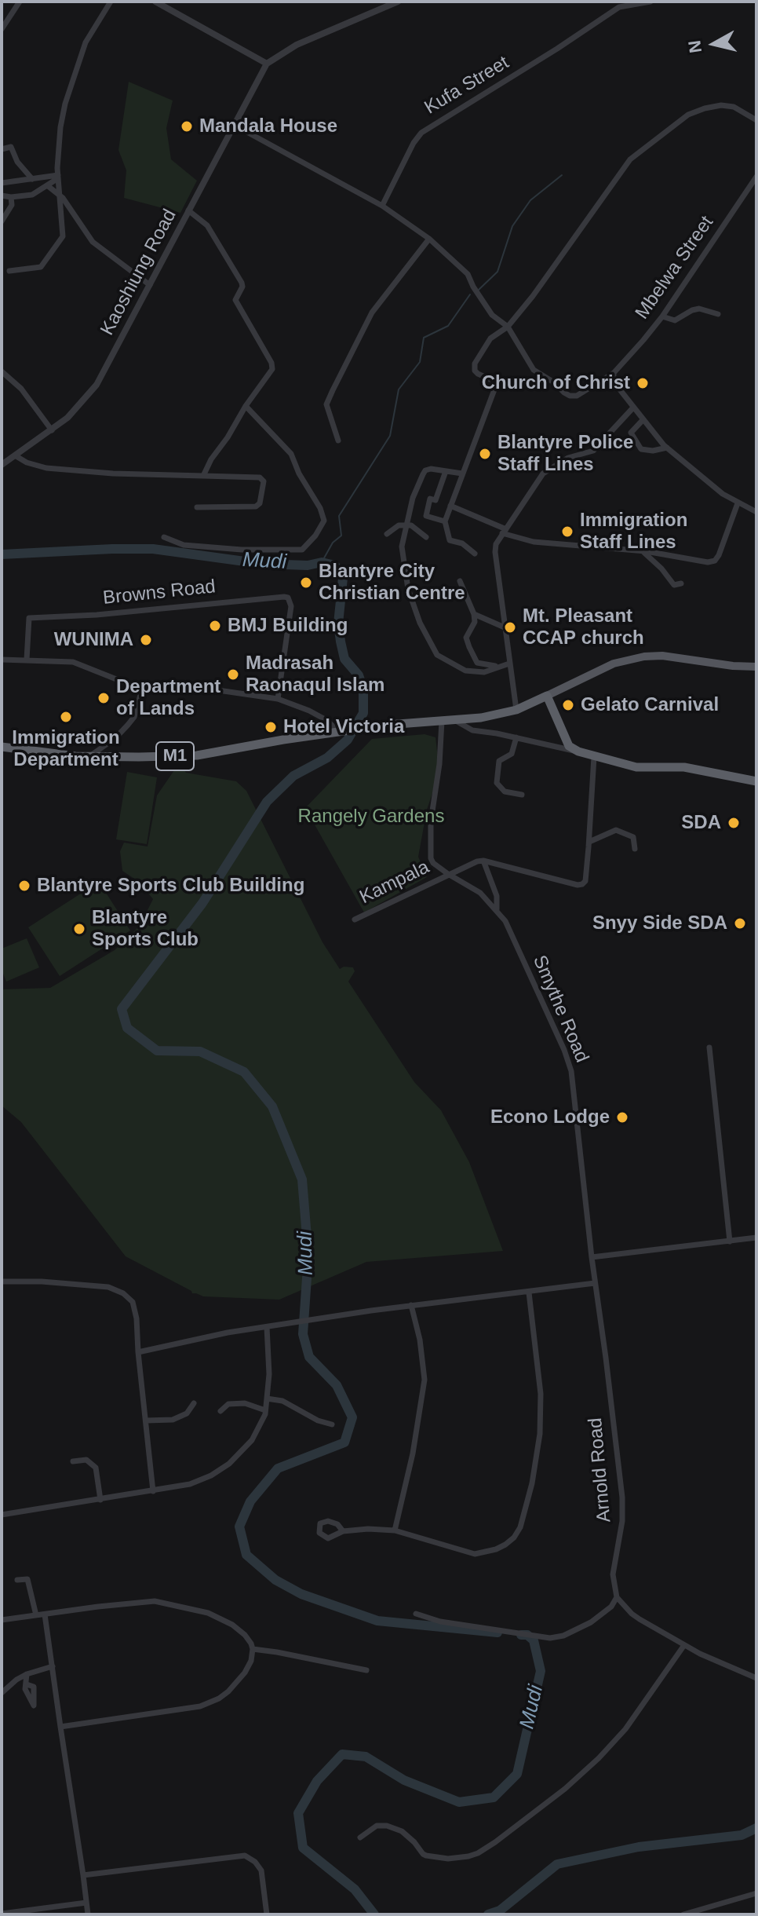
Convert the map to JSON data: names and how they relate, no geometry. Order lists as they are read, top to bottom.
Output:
{
  "streets": {
    "highway": ["M1"],
    "street": [
      "Kufa Street",
      "Mbelwa Street",
      "Kaoshiung Road",
      "Browns Road",
      "Kampala",
      "Smythe Road",
      "Arnold Road"
    ]
  },
  "crossings": [
    ["M1", "Smythe Road"],
    ["Kampala", "Smythe Road"],
    ["Smythe Road", "Arnold Road"]
  ],
  "water": ["Mudi"],
  "parks": ["Rangely Gardens"],
  "places": [
    "Mandala House",
    "Church of Christ",
    "Blantyre Police Staff Lines",
    "Immigration Staff Lines",
    "Blantyre City Christian Centre",
    "BMJ Building",
    "Mt. Pleasant CCAP church",
    "WUNIMA",
    "Madrasah Raonaqul Islam",
    "Department of Lands",
    "Gelato Carnival",
    "Immigration Department",
    "Hotel Victoria",
    "SDA",
    "Blantyre Sports Club Building",
    "Snyy Side SDA",
    "Blantyre Sports Club",
    "Econo Lodge"
  ],
  "north": "left"
}
